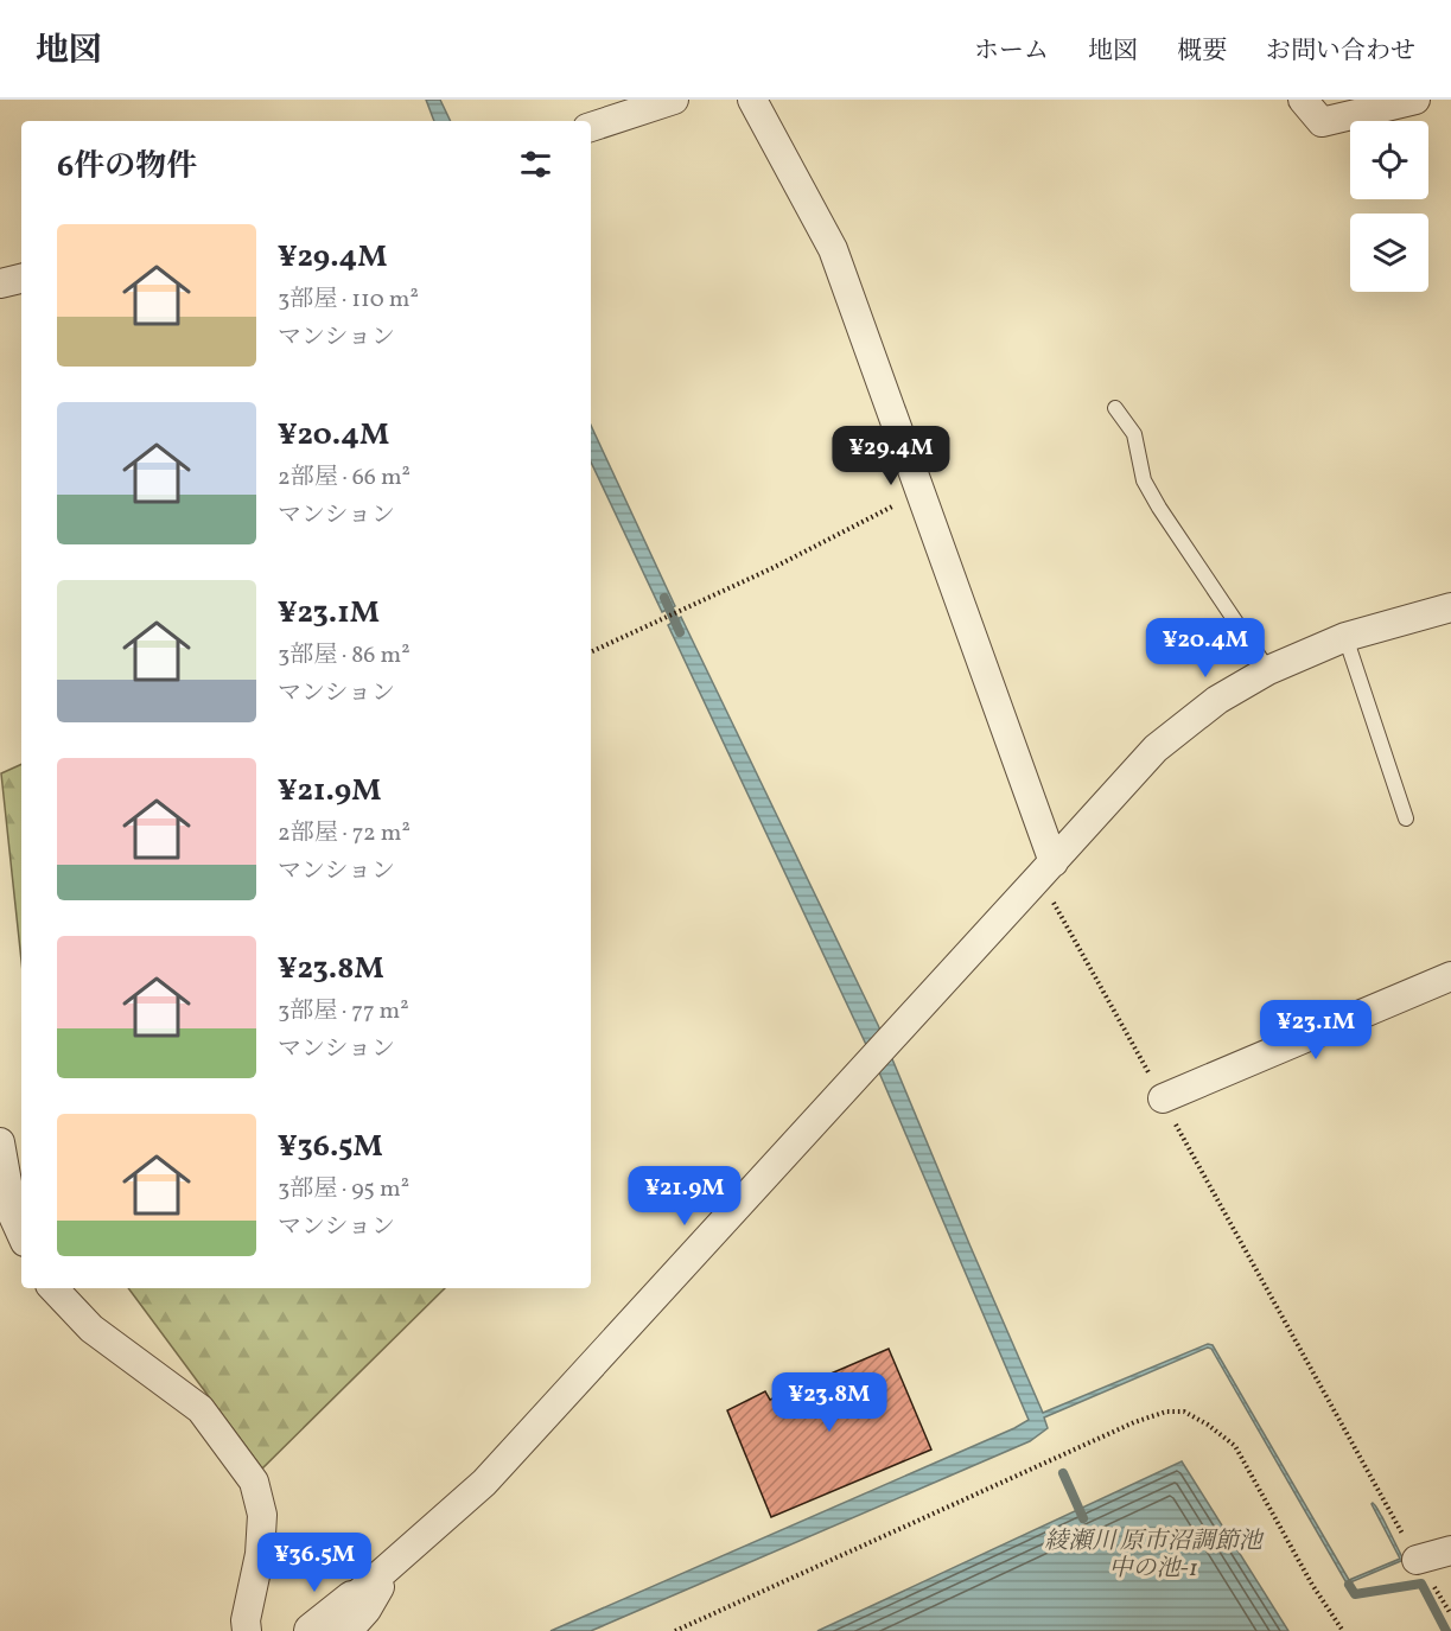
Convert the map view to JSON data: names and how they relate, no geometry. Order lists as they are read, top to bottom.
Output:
{
  "water": ["綾瀬川 原市沼調節池 中の池-1"],
  "page": {
    "header": "地図",
    "nav": [
      "ホーム",
      "地図",
      "概要",
      "お問い合わせ"
    ],
    "heading": "6件の物件",
    "list": [
      {
        "name": "¥29.4M",
        "note": "3部屋 · 110 m² · マンション"
      },
      {
        "name": "¥20.4M",
        "note": "2部屋 · 66 m² · マンション"
      },
      {
        "name": "¥23.1M",
        "note": "3部屋 · 86 m² · マンション"
      },
      {
        "name": "¥21.9M",
        "note": "2部屋 · 72 m² · マンション"
      },
      {
        "name": "¥23.8M",
        "note": "3部屋 · 77 m² · マンション"
      },
      {
        "name": "¥36.5M",
        "note": "3部屋 · 95 m² · マンション"
      }
    ],
    "price": [
      "¥29.4M",
      "¥20.4M",
      "¥23.1M",
      "¥21.9M",
      "¥23.8M",
      "¥36.5M"
    ]
  }
}
